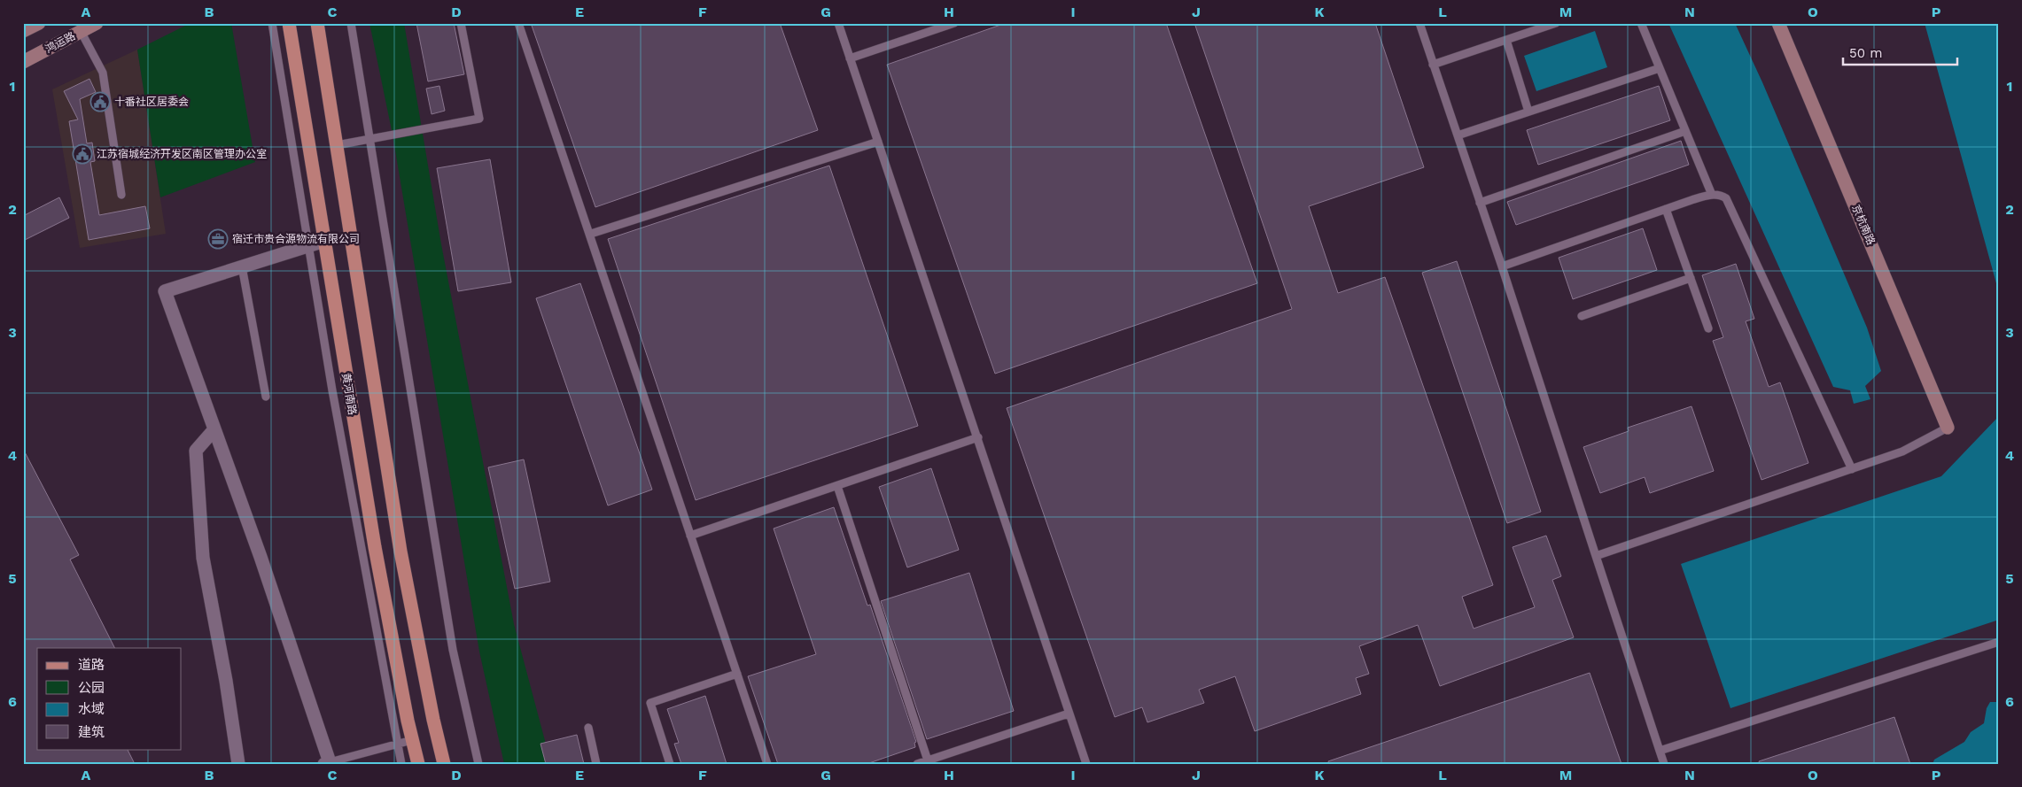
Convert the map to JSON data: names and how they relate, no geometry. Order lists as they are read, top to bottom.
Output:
{
  "streets": {
    "main road": ["黄河南路"],
    "street": ["鸿运路", "京杭南路"]
  },
  "places": {
    "public building": ["十番社区居委会", "江苏宿城经济开发区南区管理办公室"],
    "office": ["宿迁市贵合源物流有限公司"]
  },
  "legend": [
    "道路",
    "公园",
    "水域",
    "建筑"
  ],
  "scale_bar": "50 m",
  "grid": {
    "columns": [
      "A",
      "B",
      "C",
      "D",
      "E",
      "F",
      "G",
      "H",
      "I",
      "J",
      "K",
      "L",
      "M",
      "N",
      "O",
      "P"
    ],
    "rows": [
      "1",
      "2",
      "3",
      "4",
      "5",
      "6"
    ]
  }
}
